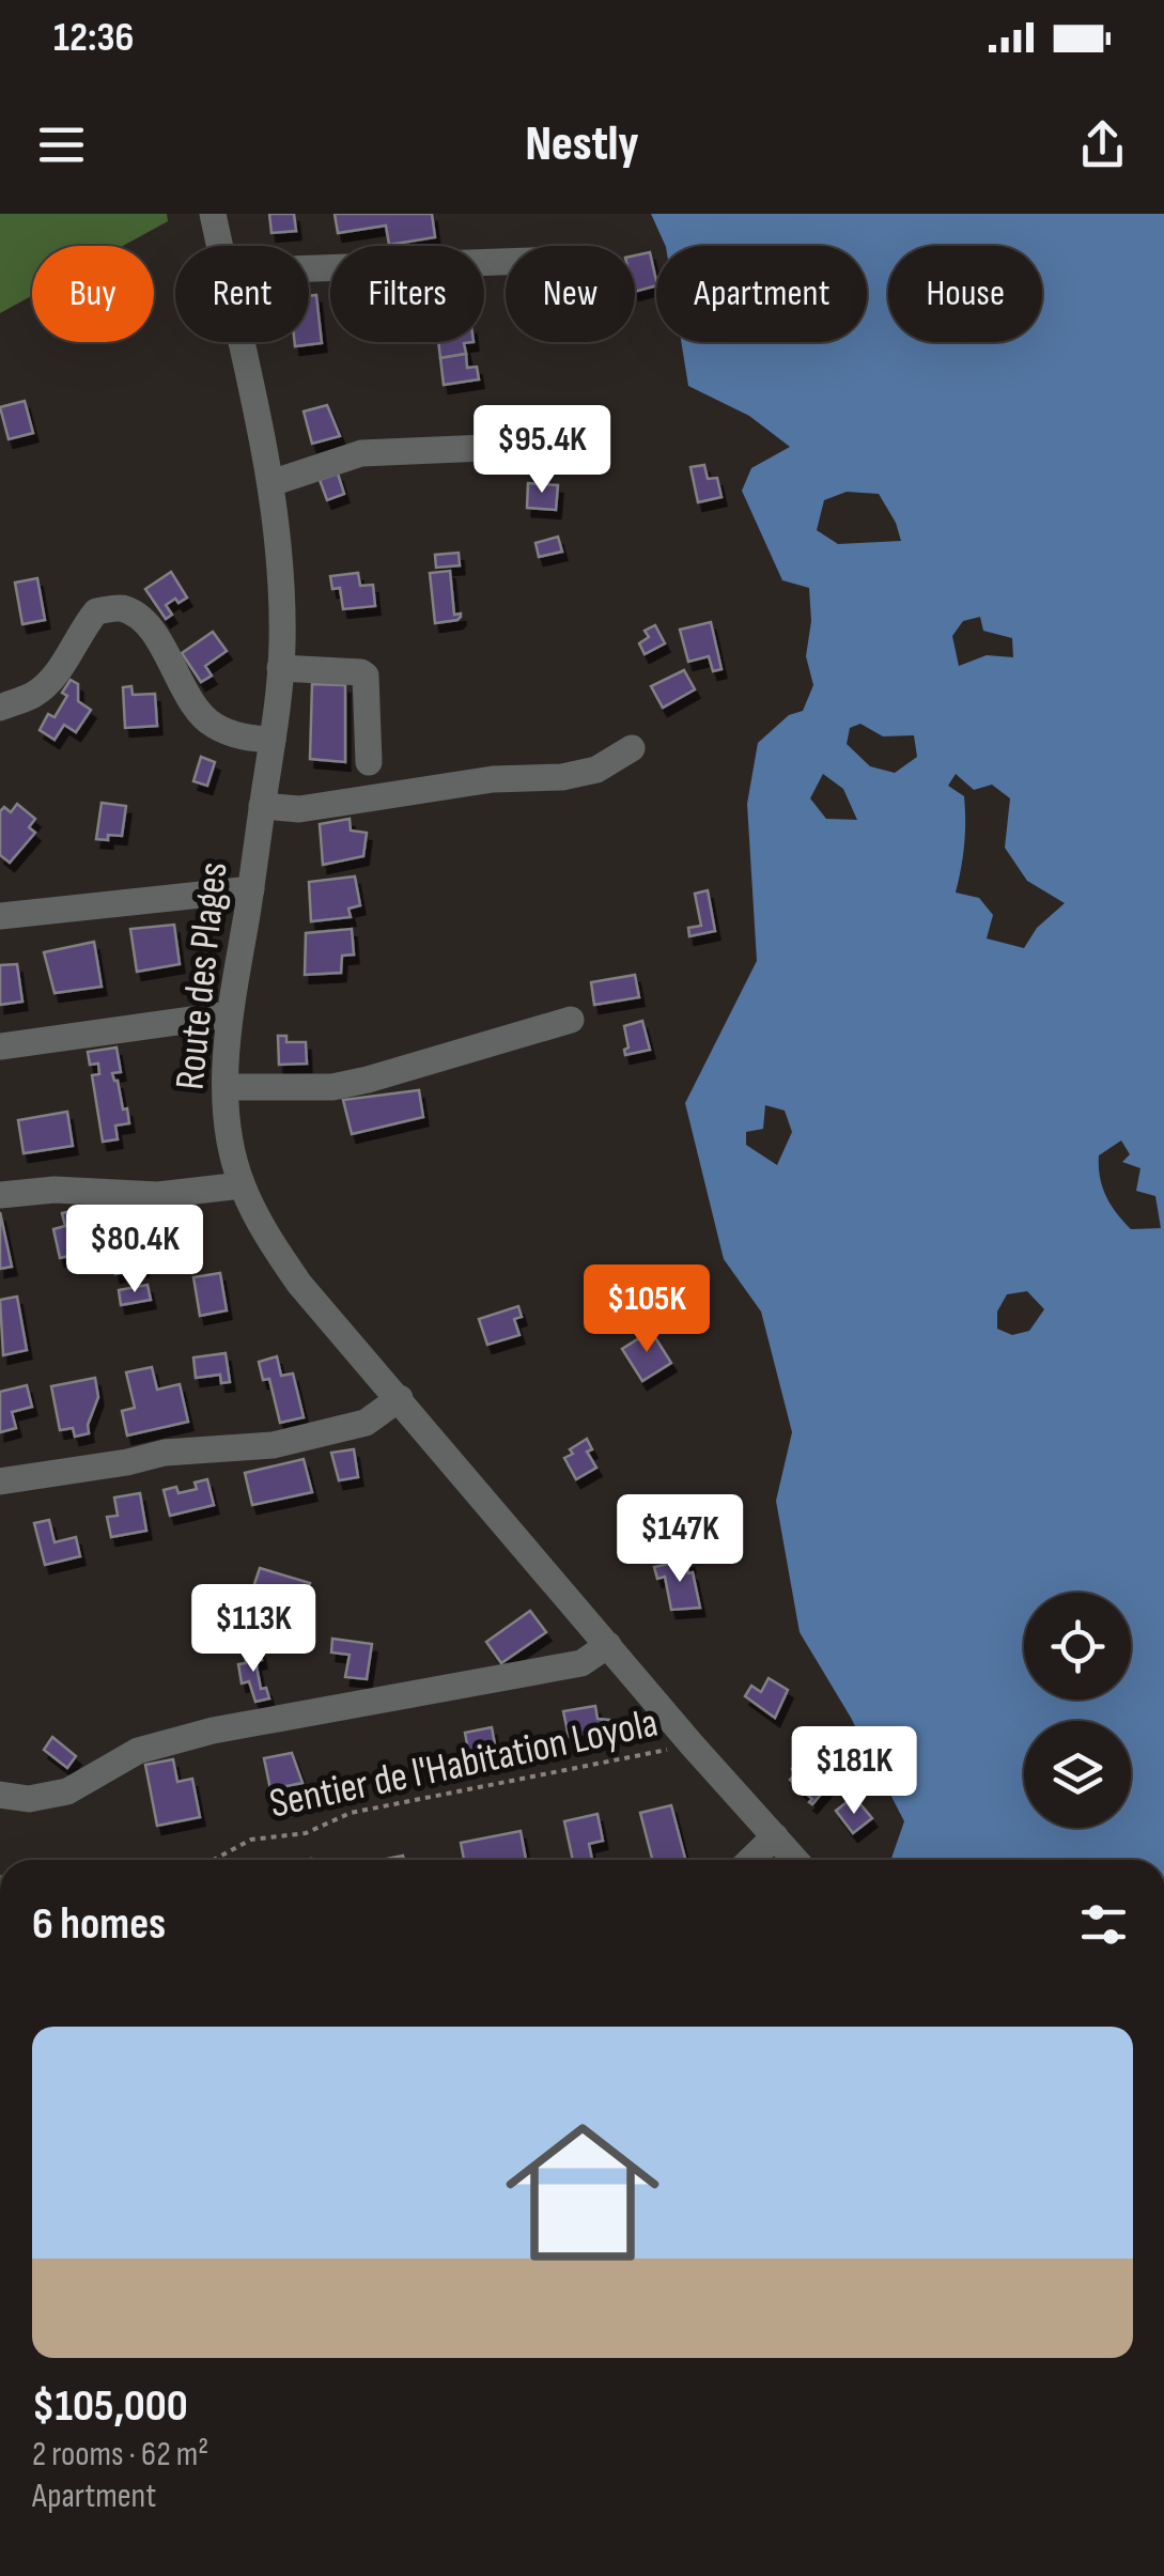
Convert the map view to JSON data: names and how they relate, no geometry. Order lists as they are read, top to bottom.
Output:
{
  "streets": {
    "street": ["Route des Plages"],
    "path": ["Sentier de l'Habitation Loyola"]
  },
  "crossings": [
    ["Route des Plages", "Sentier de l'Habitation Loyola"]
  ],
  "page": {
    "status": "12:36",
    "header": "Nestly",
    "chip": [
      "Buy",
      "Rent",
      "Filters",
      "New",
      "Apartment",
      "House"
    ],
    "price": [
      "$95.4K",
      "$80.4K",
      "$105K",
      "$147K",
      "$113K",
      "$181K"
    ],
    "heading": "6 homes",
    "list": [
      {
        "name": "$105,000",
        "note": "2 rooms · 62 m² · Apartment"
      }
    ]
  }
}
